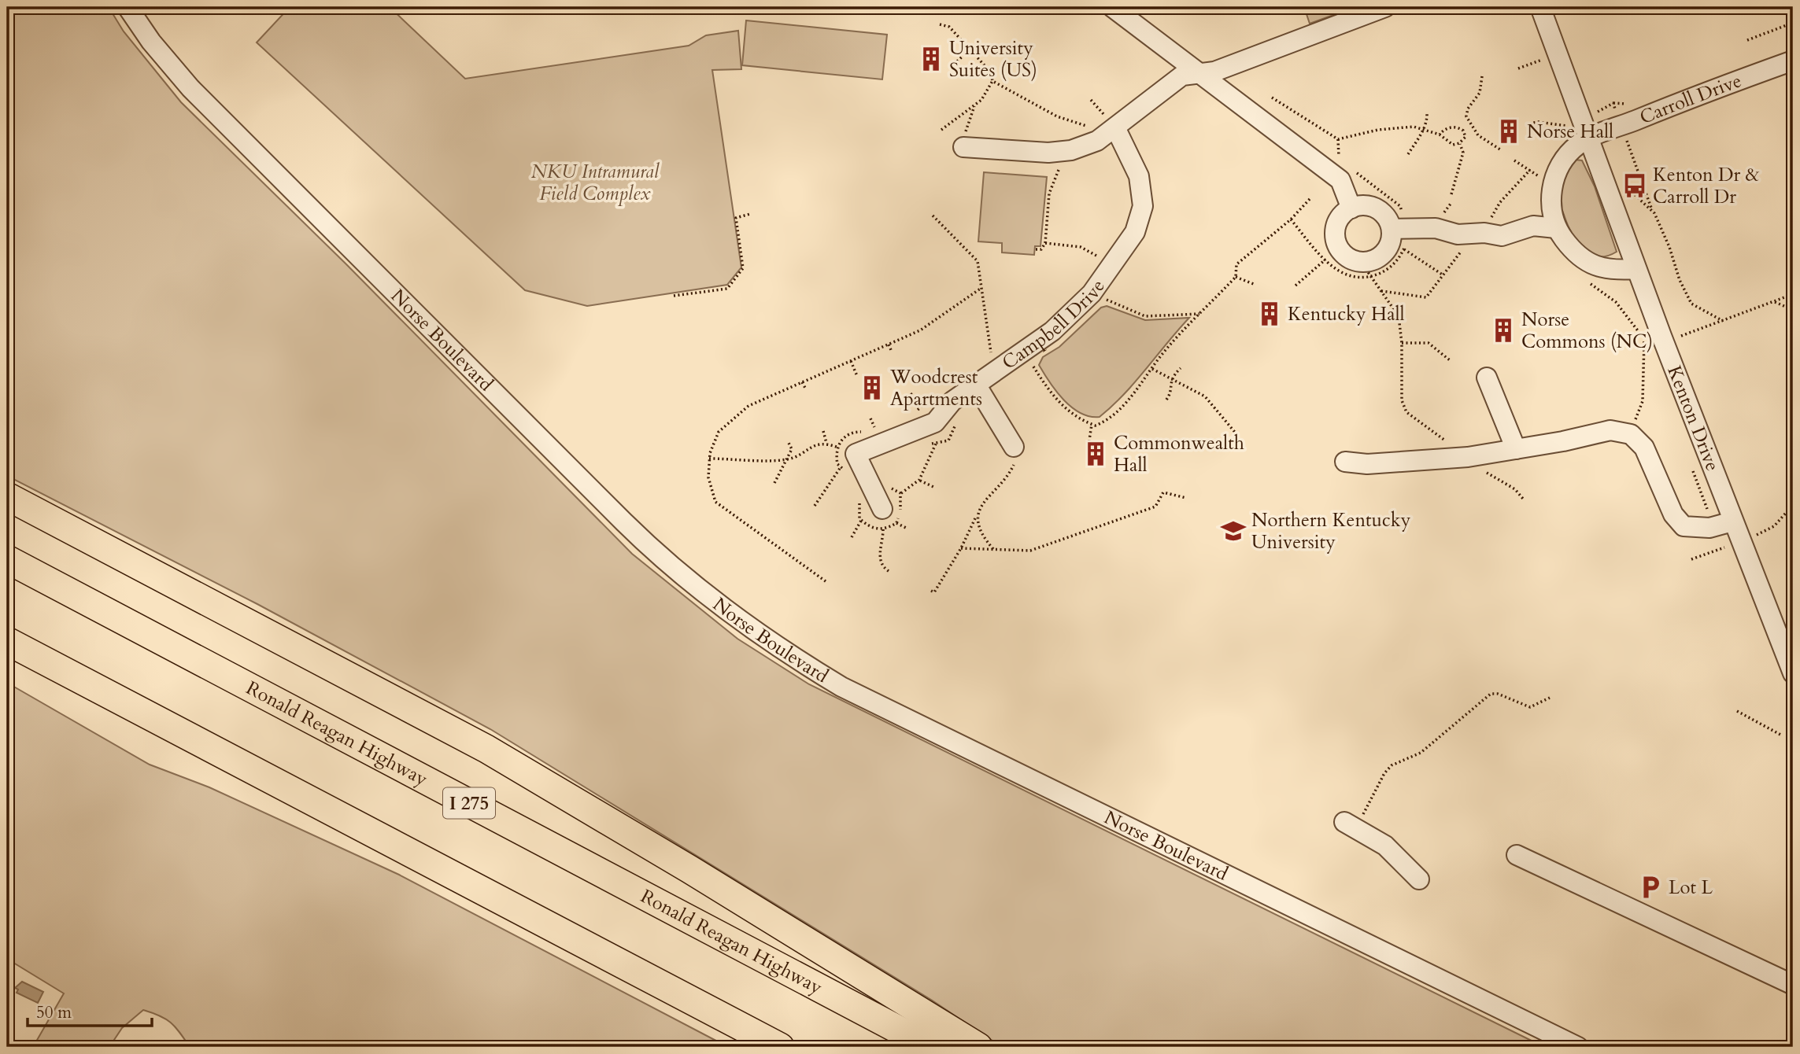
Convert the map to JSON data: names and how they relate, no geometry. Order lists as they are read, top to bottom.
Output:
{
  "streets": {
    "highway": ["Ronald Reagan Highway", "I 275"],
    "street": [
      "Carroll Drive",
      "Campbell Drive",
      "Norse Boulevard",
      "Kenton Drive"
    ]
  },
  "crossings": [
    ["Carroll Drive", "Kenton Drive"]
  ],
  "parks": ["NKU Intramural Field Complex"],
  "places": {
    "building": [
      "University Suites (US)",
      "Norse Hall",
      "Kentucky Hall",
      "Norse Commons (NC)",
      "Woodcrest Apartments",
      "Commonwealth Hall"
    ],
    "bus stop": ["Kenton Dr & Carroll Dr"],
    "school or university": ["Northern Kentucky University"],
    "parking": ["Lot L"]
  },
  "scale_bar": "50 m"
}
